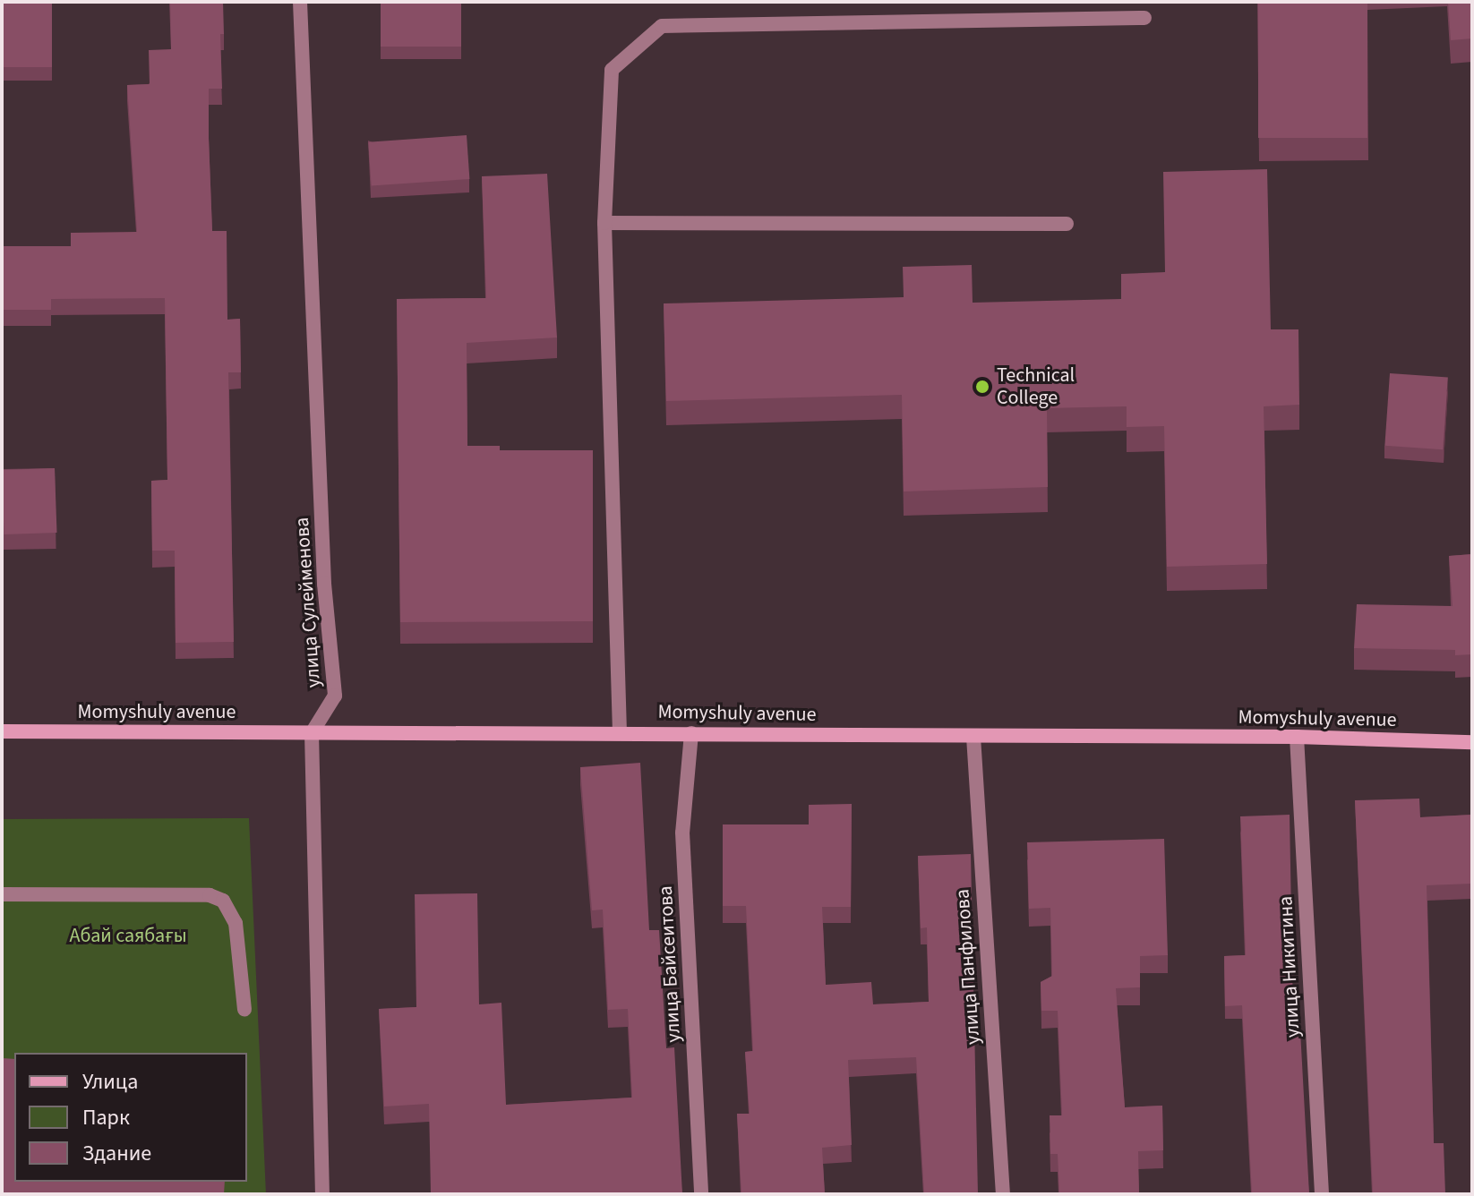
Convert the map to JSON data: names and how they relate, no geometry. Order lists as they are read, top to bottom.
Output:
{
  "streets": {
    "main road": ["Momyshuly avenue"],
    "street": [
      "улица Сулейменова",
      "улица Байсеитова",
      "улица Панфилова",
      "улица Никитина"
    ]
  },
  "crossings": [
    ["улица Сулейменова", "Momyshuly avenue"],
    ["Momyshuly avenue", "улица Байсеитова"],
    ["Momyshuly avenue", "улица Панфилова"],
    ["Momyshuly avenue", "улица Никитина"]
  ],
  "parks": ["Абай саябағы"],
  "places": ["Technical College"],
  "legend": ["Улица", "Парк", "Здание"]
}
